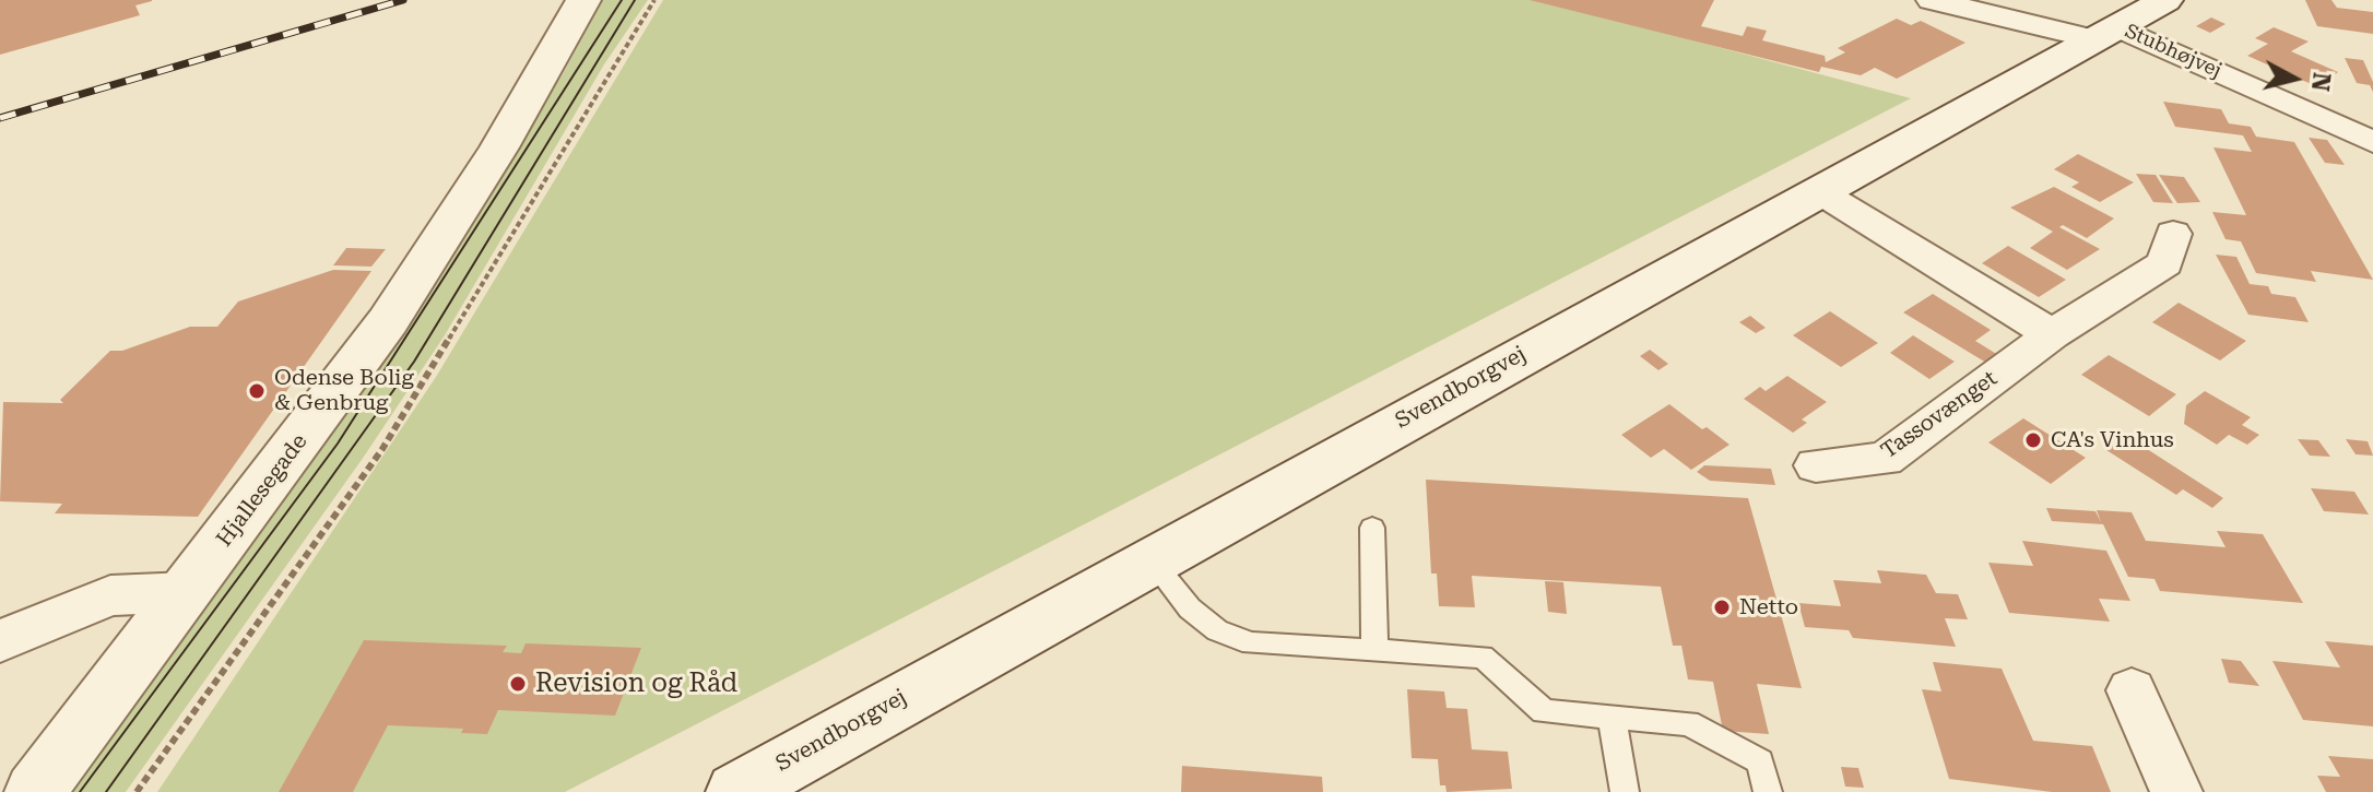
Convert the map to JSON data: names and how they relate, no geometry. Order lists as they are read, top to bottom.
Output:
{
  "streets": {
    "main road": ["Svendborgvej", "Hjallesegade"],
    "street": ["Stubhøjvej", "Tassovænget"]
  },
  "crossings": [
    ["Stubhøjvej", "Svendborgvej"]
  ],
  "places": [
    "Odense Bolig & Genbrug",
    "CA's Vinhus",
    "Netto",
    "Revision og Råd"
  ],
  "north": "right"
}
